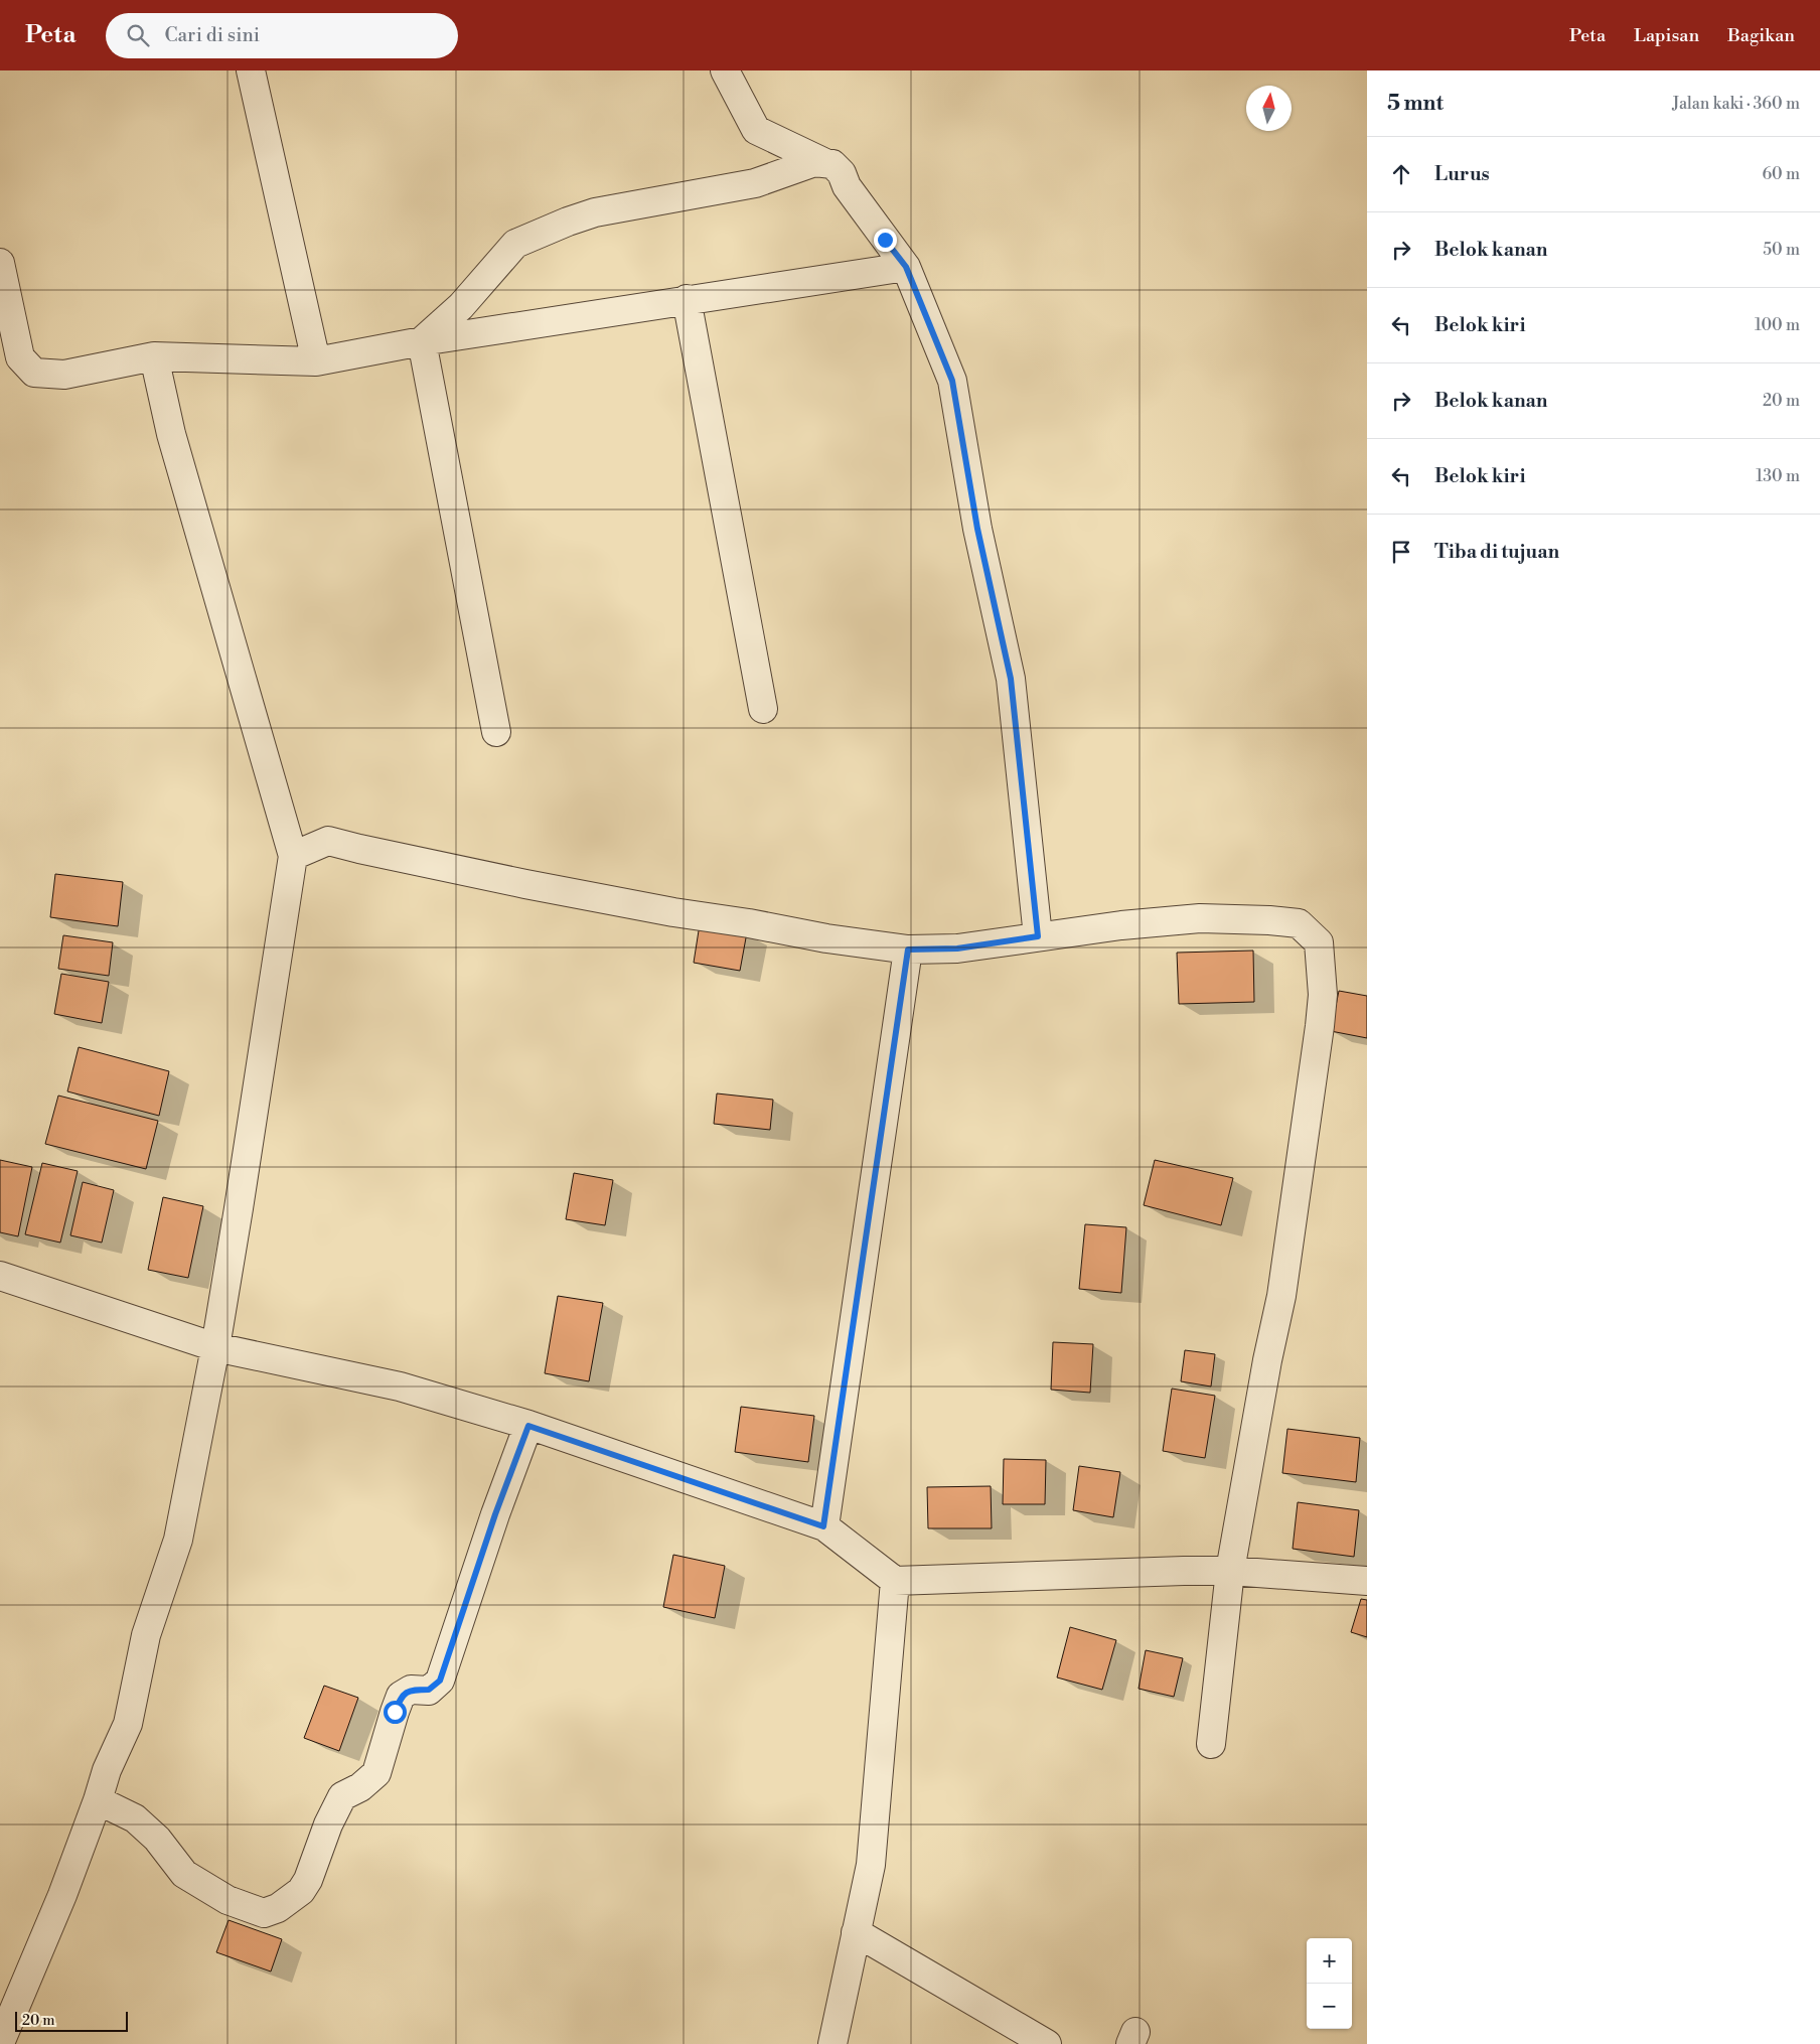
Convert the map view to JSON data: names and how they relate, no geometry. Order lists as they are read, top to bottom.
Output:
{
  "scale_bar": "20 m",
  "north": "top",
  "page": {
    "header": "Peta",
    "search": "Cari di sini",
    "nav": ["Peta", "Lapisan", "Bagikan"],
    "heading": ["5 mnt", "Jalan kaki · 360 m"],
    "list": [
      ["Lurus", "60 m"],
      ["Belok kanan", "50 m"],
      ["Belok kiri", "100 m"],
      ["Belok kanan", "20 m"],
      ["Belok kiri", "130 m"],
      "Tiba di tujuan"
    ],
    "map_buttons": ["+", "−"],
    "scale": "20 m"
  }
}
